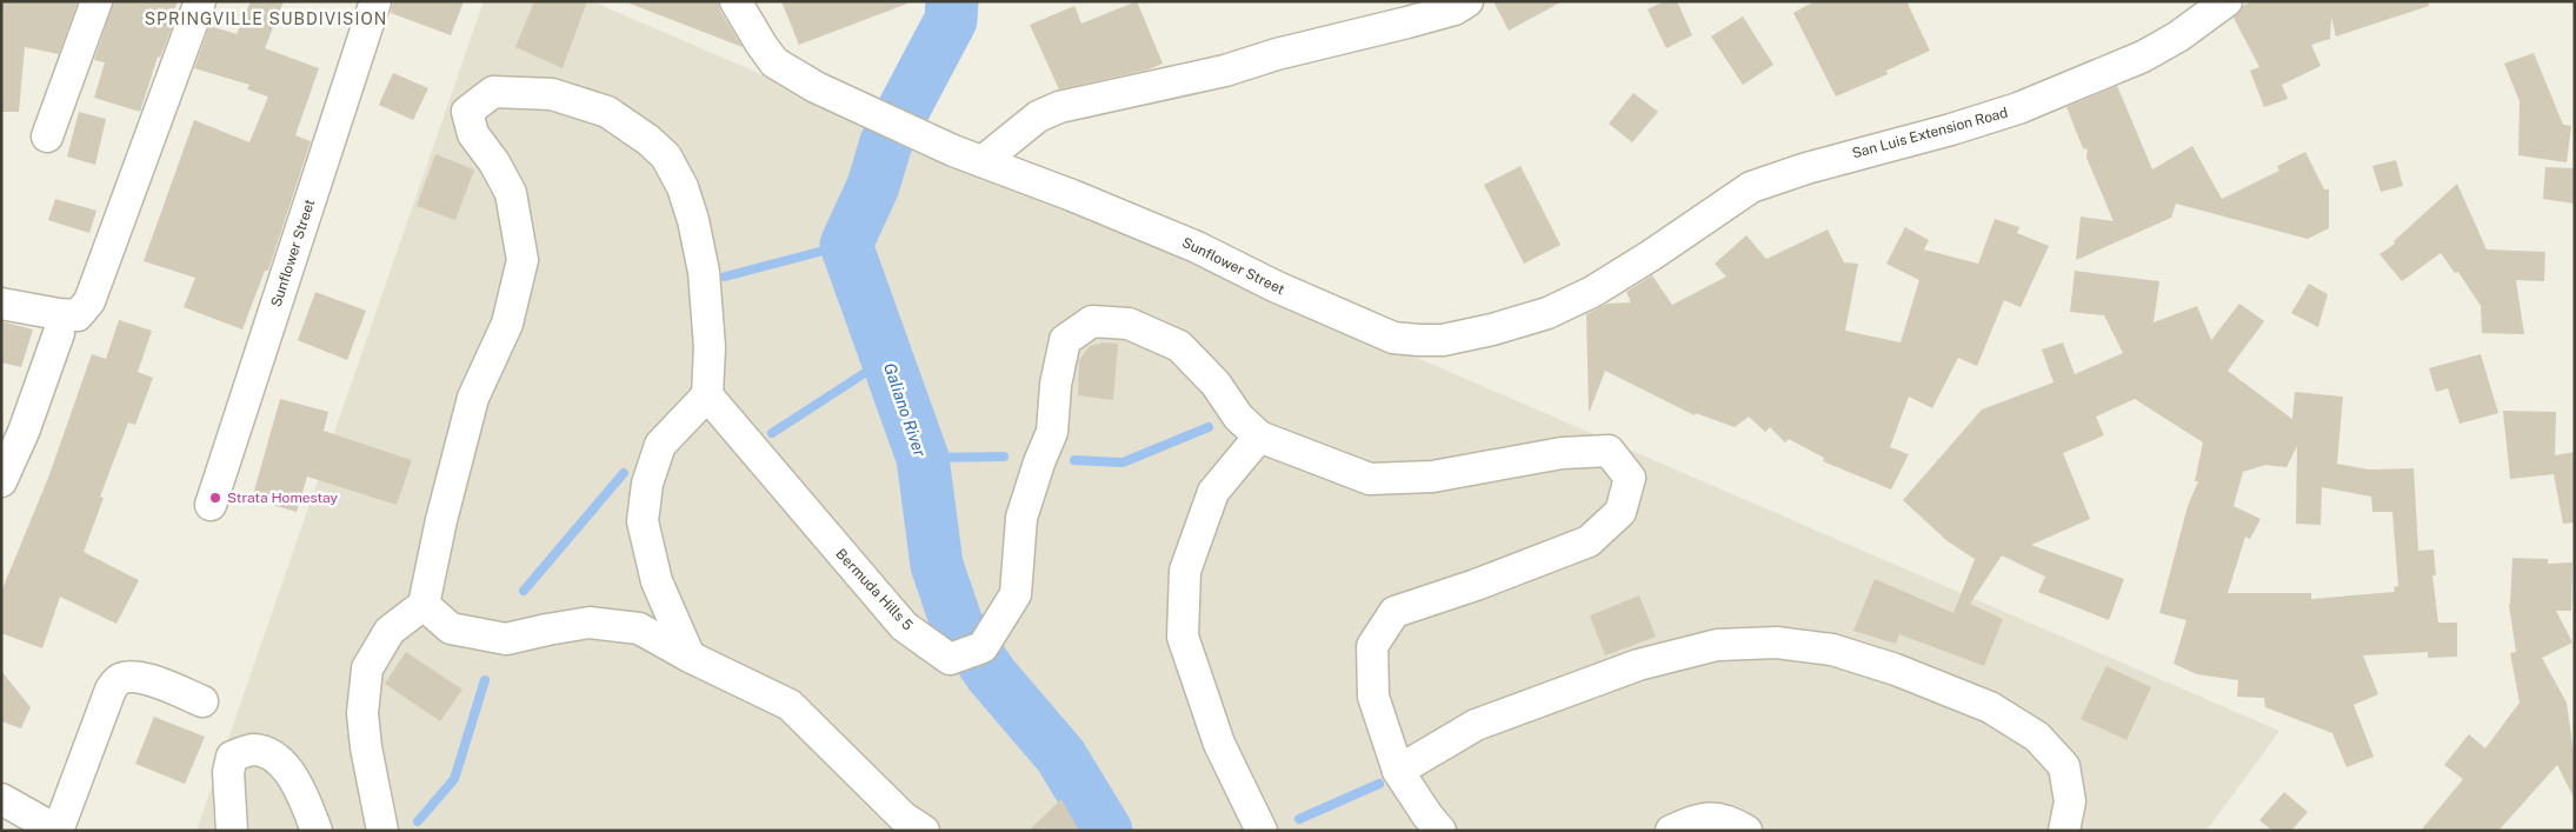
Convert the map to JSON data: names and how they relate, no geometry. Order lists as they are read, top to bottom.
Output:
{
  "streets": {
    "street": ["San Luis Extension Road", "Sunflower Street", "Bermuda Hills 5"]
  },
  "crossings": [
    ["San Luis Extension Road", "Sunflower Street"]
  ],
  "districts": ["SPRINGVILLE SUBDIVISION"],
  "water": ["Galiano River"],
  "places": ["Strata Homestay"]
}
